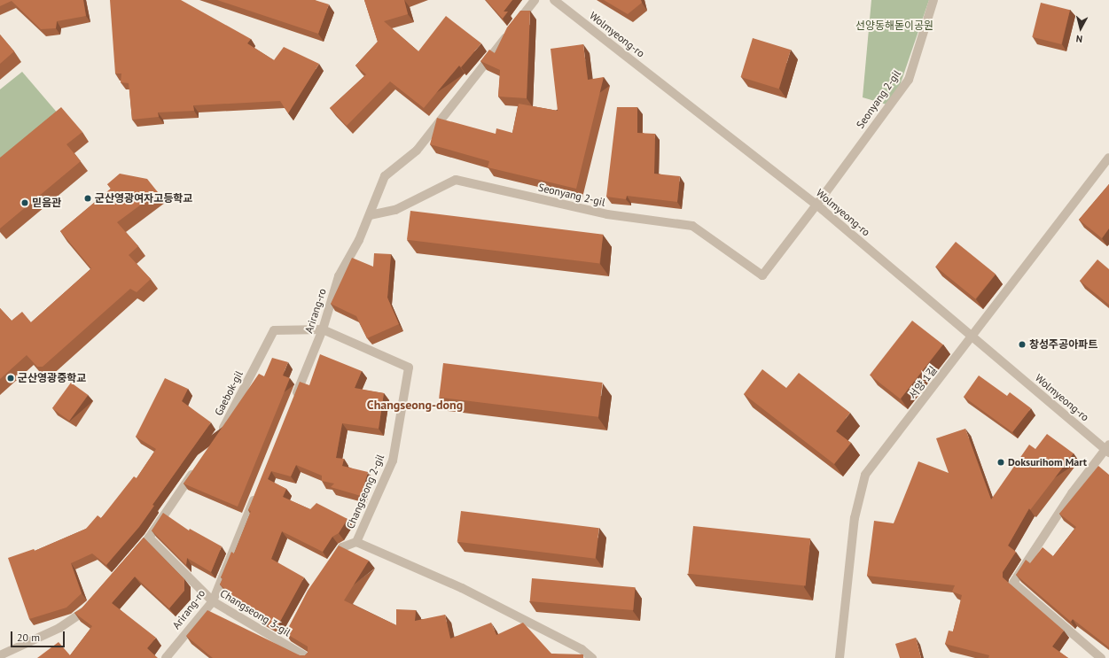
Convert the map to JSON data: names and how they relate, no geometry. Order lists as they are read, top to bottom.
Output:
{
  "streets": {
    "street": [
      "Wolmyeong-ro",
      "Seonyang 2-gil",
      "Arirang-ro",
      "서양 1길",
      "Gaebok-gil",
      "Changseong 2-gil",
      "Changseong 3-gil"
    ]
  },
  "crossings": [
    ["Wolmyeong-ro", "서양 1길"],
    ["Seonyang 2-gil", "Arirang-ro"],
    ["Arirang-ro", "Gaebok-gil"],
    ["Arirang-ro", "Changseong 2-gil"],
    ["Arirang-ro", "Changseong 3-gil"],
    ["Gaebok-gil", "Changseong 2-gil"]
  ],
  "districts": ["Changseong-dong"],
  "parks": ["선양동해돋이공원"],
  "places": [
    "군산영광여자고등학교",
    "믿음관",
    "창성주공아파트",
    "군산영광중학교",
    "Doksurihom Mart"
  ],
  "scale_bar": "20 m",
  "north": "bottom"
}
